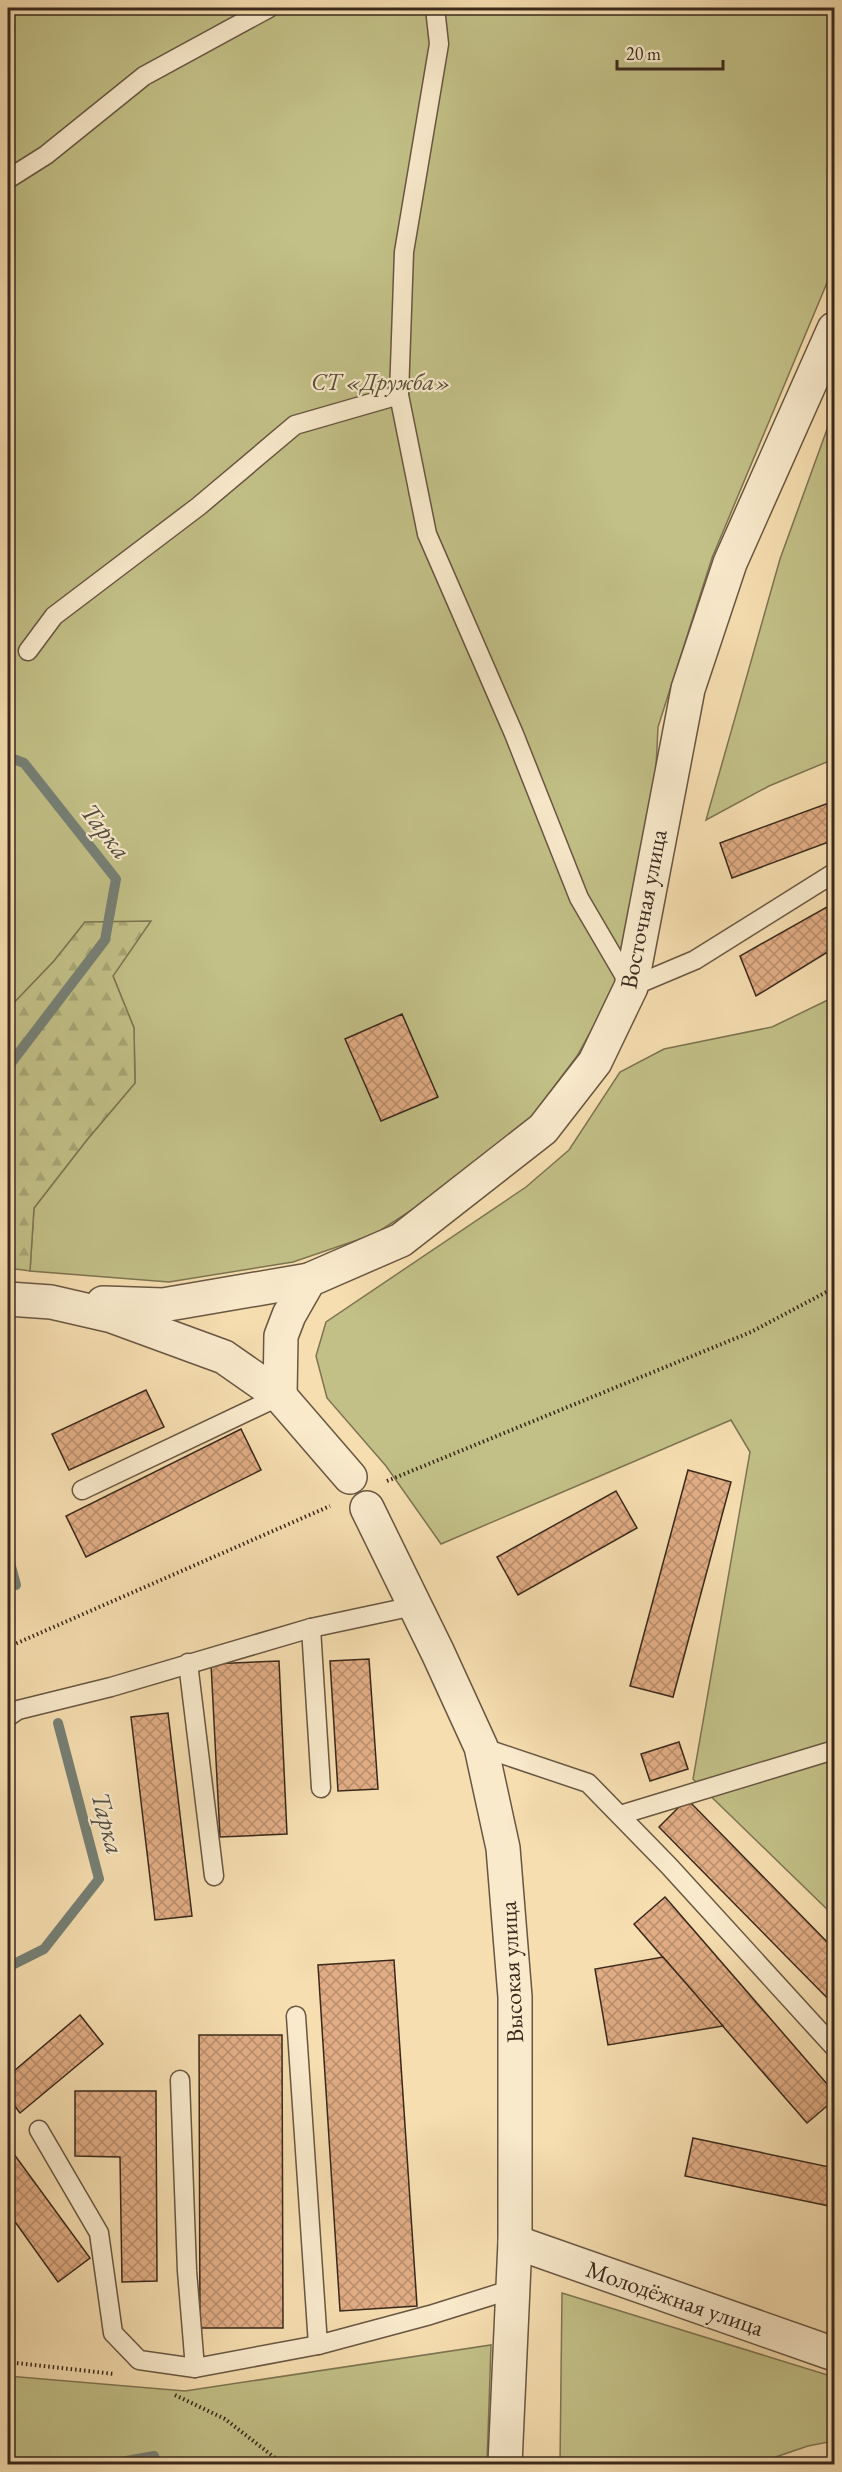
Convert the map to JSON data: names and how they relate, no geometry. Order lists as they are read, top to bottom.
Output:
{
  "streets": {
    "street": ["Восточная улица", "Высокая улица", "Молодёжная улица"]
  },
  "crossings": [
    ["Восточная улица", "Высокая улица"],
    ["Высокая улица", "Молодёжная улица"]
  ],
  "water": ["Тарка"],
  "parks": ["СТ «Дружба»"],
  "scale_bar": "20 m"
}
